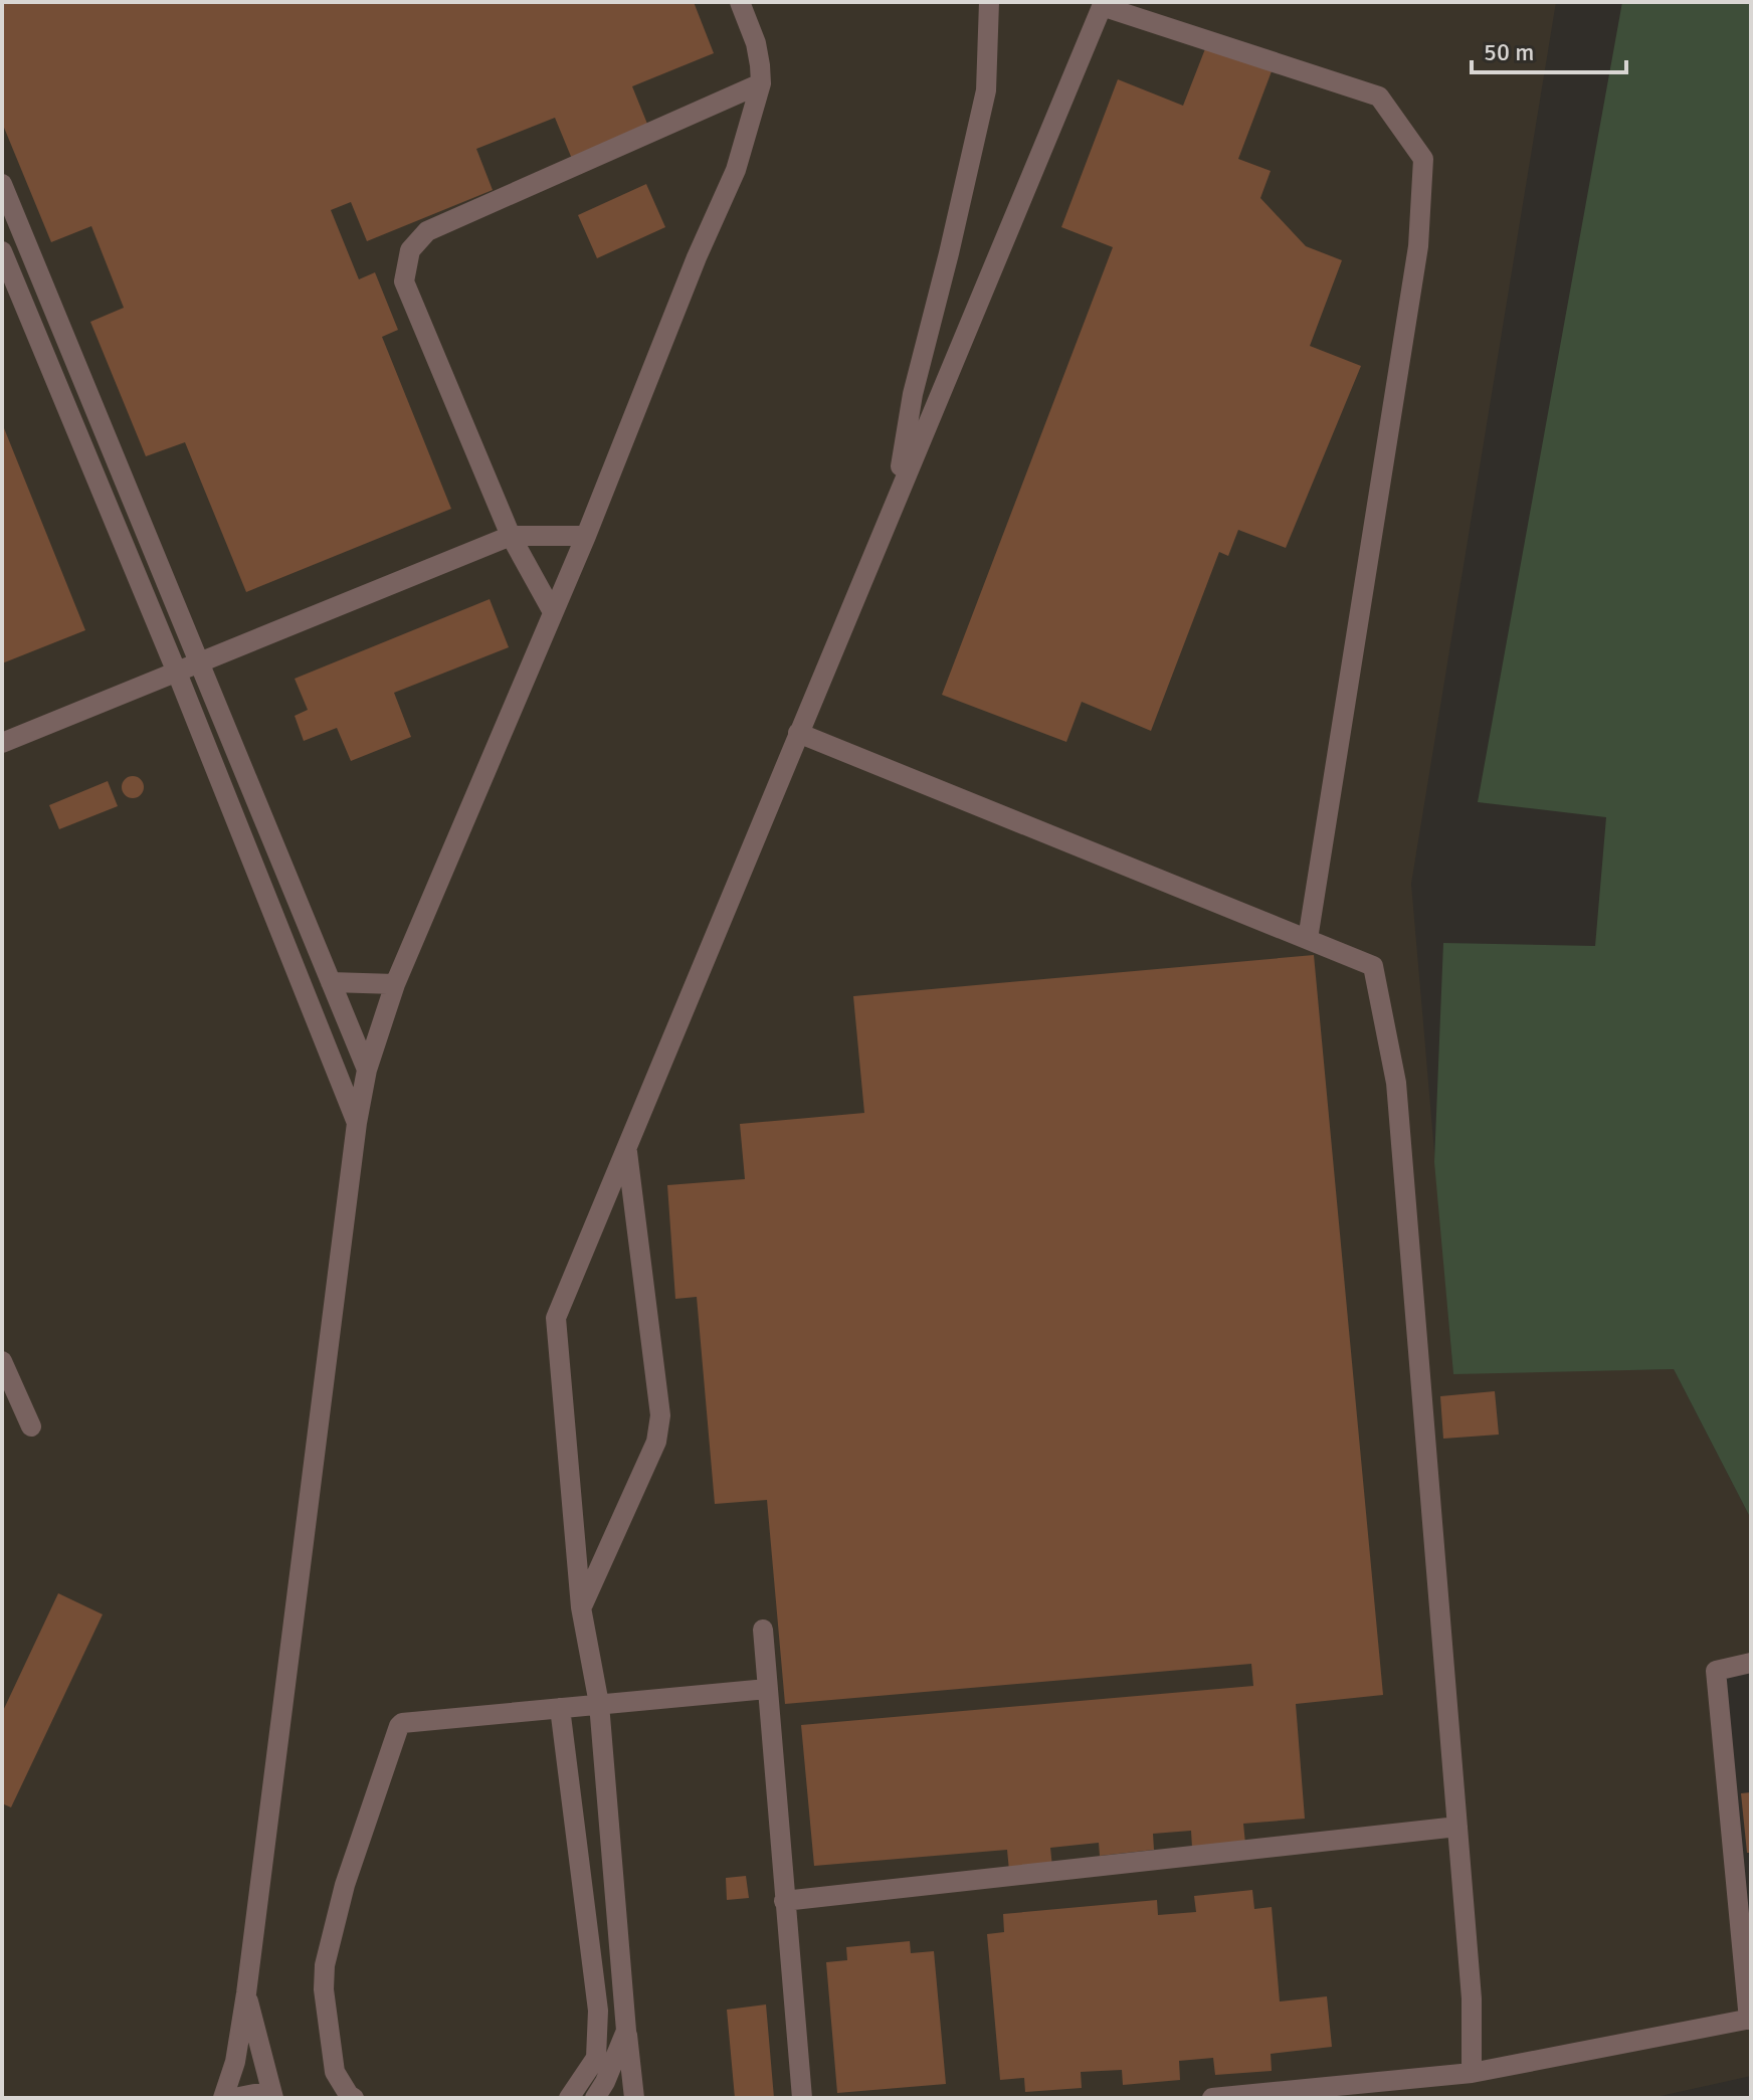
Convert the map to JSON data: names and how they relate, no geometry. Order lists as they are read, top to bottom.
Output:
{
  "scale_bar": "50 m"
}
